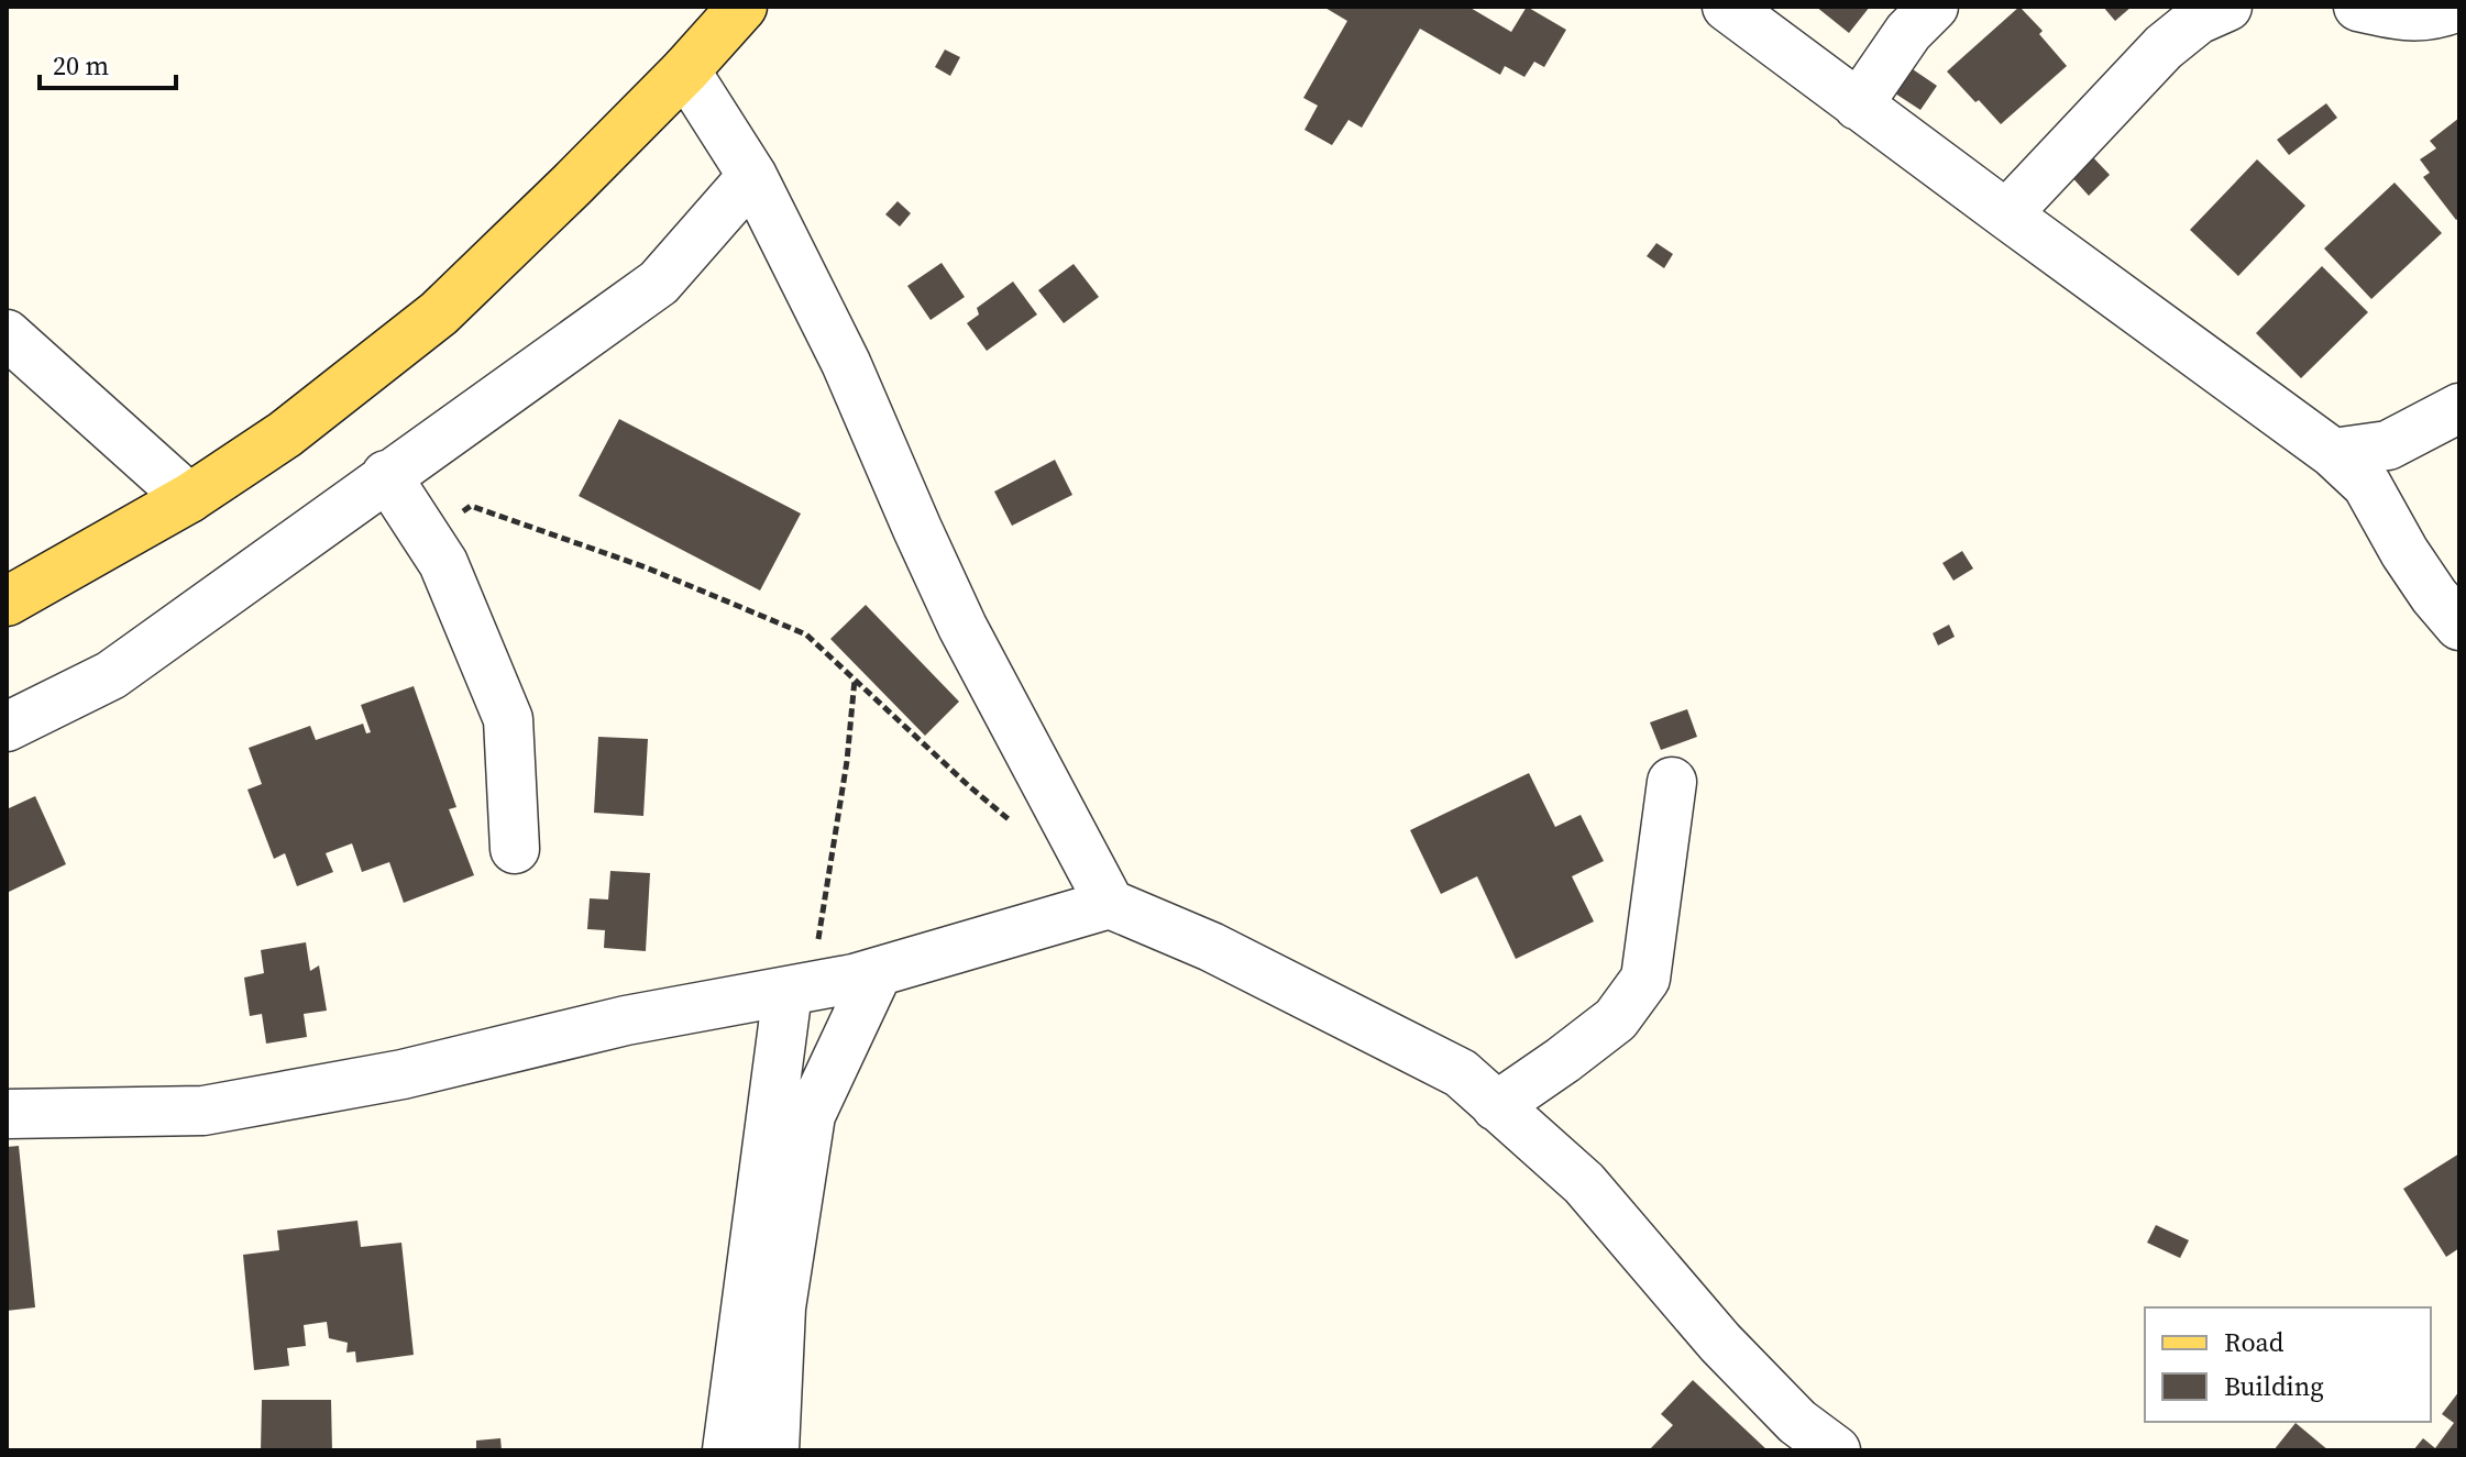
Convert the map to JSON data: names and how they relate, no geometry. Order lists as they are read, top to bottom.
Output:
{
  "legend": ["Road", "Building"],
  "scale_bar": "20 m"
}
